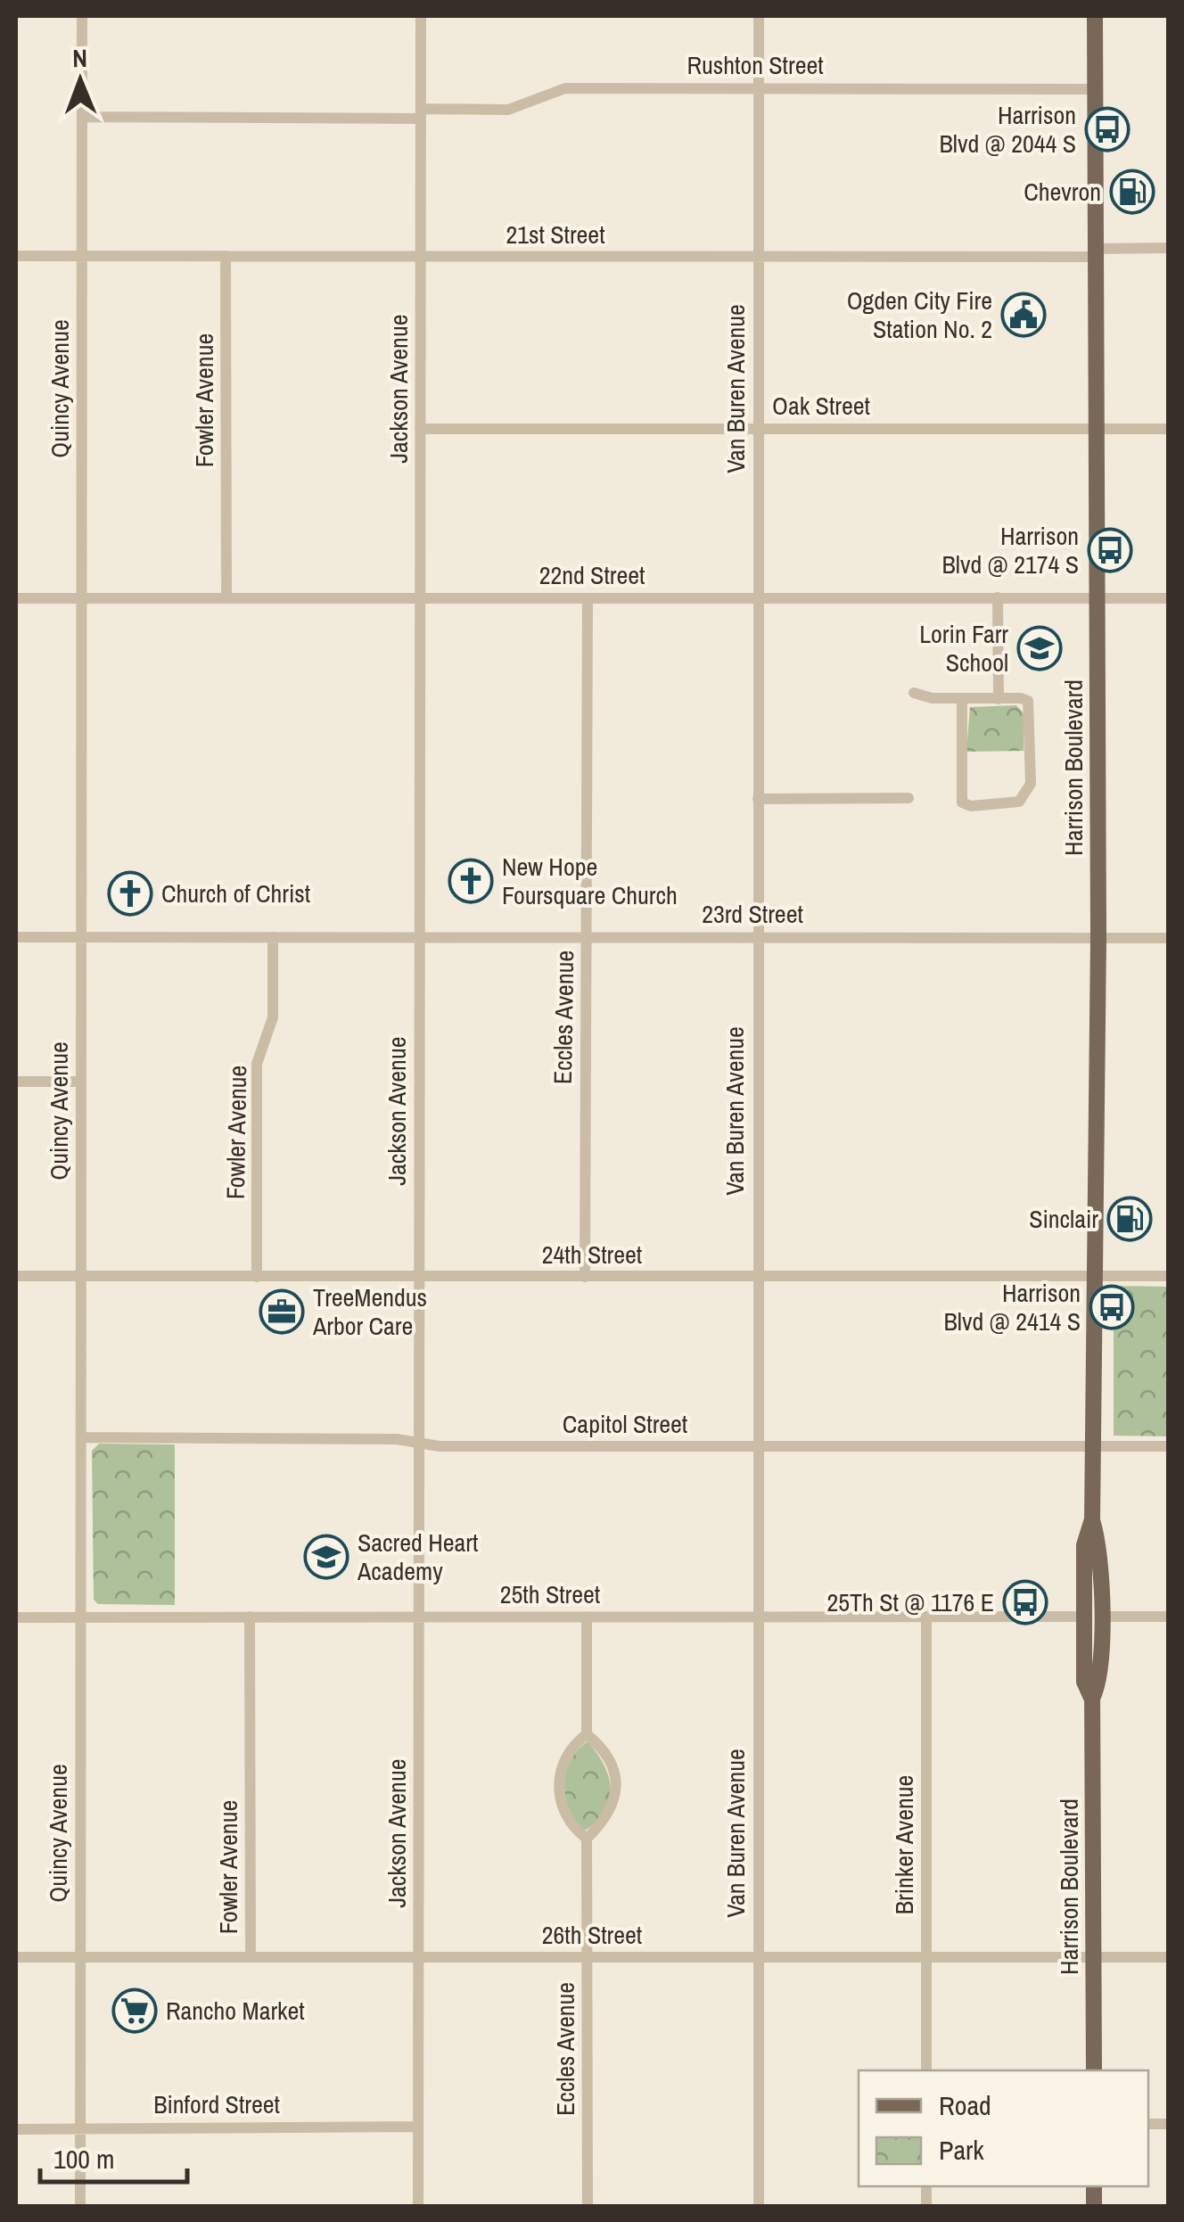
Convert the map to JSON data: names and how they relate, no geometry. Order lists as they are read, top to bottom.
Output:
{
  "streets": {
    "main road": ["Harrison Boulevard"],
    "street": [
      "Rushton Street",
      "21st Street",
      "Quincy Avenue",
      "Jackson Avenue",
      "Van Buren Avenue",
      "Fowler Avenue",
      "Oak Street",
      "22nd Street",
      "23rd Street",
      "Eccles Avenue",
      "24th Street",
      "Capitol Street",
      "25th Street",
      "Brinker Avenue",
      "26th Street",
      "Binford Street"
    ]
  },
  "crossings": [
    ["Rushton Street", "Quincy Avenue"],
    ["Rushton Street", "Jackson Avenue"],
    ["Rushton Street", "Van Buren Avenue"],
    ["Rushton Street", "Harrison Boulevard"],
    ["21st Street", "Quincy Avenue"],
    ["21st Street", "Jackson Avenue"],
    ["21st Street", "Van Buren Avenue"],
    ["21st Street", "Fowler Avenue"],
    ["21st Street", "Harrison Boulevard"],
    ["Quincy Avenue", "22nd Street"],
    ["Quincy Avenue", "23rd Street"],
    ["Quincy Avenue", "24th Street"],
    ["Quincy Avenue", "Capitol Street"],
    ["Quincy Avenue", "25th Street"],
    ["Quincy Avenue", "26th Street"],
    ["Quincy Avenue", "Binford Street"],
    ["Jackson Avenue", "Oak Street"],
    ["Jackson Avenue", "22nd Street"],
    ["Jackson Avenue", "23rd Street"],
    ["Jackson Avenue", "24th Street"],
    ["Jackson Avenue", "Capitol Street"],
    ["Jackson Avenue", "25th Street"],
    ["Jackson Avenue", "26th Street"],
    ["Jackson Avenue", "Binford Street"],
    ["Van Buren Avenue", "Oak Street"],
    ["Van Buren Avenue", "22nd Street"],
    ["Van Buren Avenue", "23rd Street"],
    ["Van Buren Avenue", "24th Street"],
    ["Van Buren Avenue", "Capitol Street"],
    ["Van Buren Avenue", "25th Street"],
    ["Van Buren Avenue", "26th Street"],
    ["Fowler Avenue", "22nd Street"],
    ["Fowler Avenue", "23rd Street"],
    ["Fowler Avenue", "24th Street"],
    ["Fowler Avenue", "25th Street"],
    ["Fowler Avenue", "26th Street"],
    ["Oak Street", "Harrison Boulevard"],
    ["22nd Street", "Harrison Boulevard"],
    ["22nd Street", "Eccles Avenue"],
    ["Harrison Boulevard", "23rd Street"],
    ["Harrison Boulevard", "24th Street"],
    ["Harrison Boulevard", "Capitol Street"],
    ["Harrison Boulevard", "25th Street"],
    ["Harrison Boulevard", "26th Street"],
    ["23rd Street", "Eccles Avenue"],
    ["Eccles Avenue", "24th Street"],
    ["Eccles Avenue", "26th Street"],
    ["25th Street", "Brinker Avenue"],
    ["Brinker Avenue", "26th Street"]
  ],
  "places": {
    "bus stop": [
      "Harrison Blvd @ 2044 S",
      "Harrison Blvd @ 2174 S",
      "Harrison Blvd @ 2414 S",
      "25Th St @ 1176 E"
    ],
    "fuel station": ["Chevron", "Sinclair"],
    "public building": ["Ogden City Fire Station No. 2"],
    "school or university": ["Lorin Farr School", "Sacred Heart Academy"],
    "church": ["New Hope Foursquare Church", "Church of Christ"],
    "office": ["TreeMendus Arbor Care"],
    "supermarket": ["Rancho Market"]
  },
  "legend": ["Road", "Park"],
  "scale_bar": "100 m",
  "north": "top"
}
